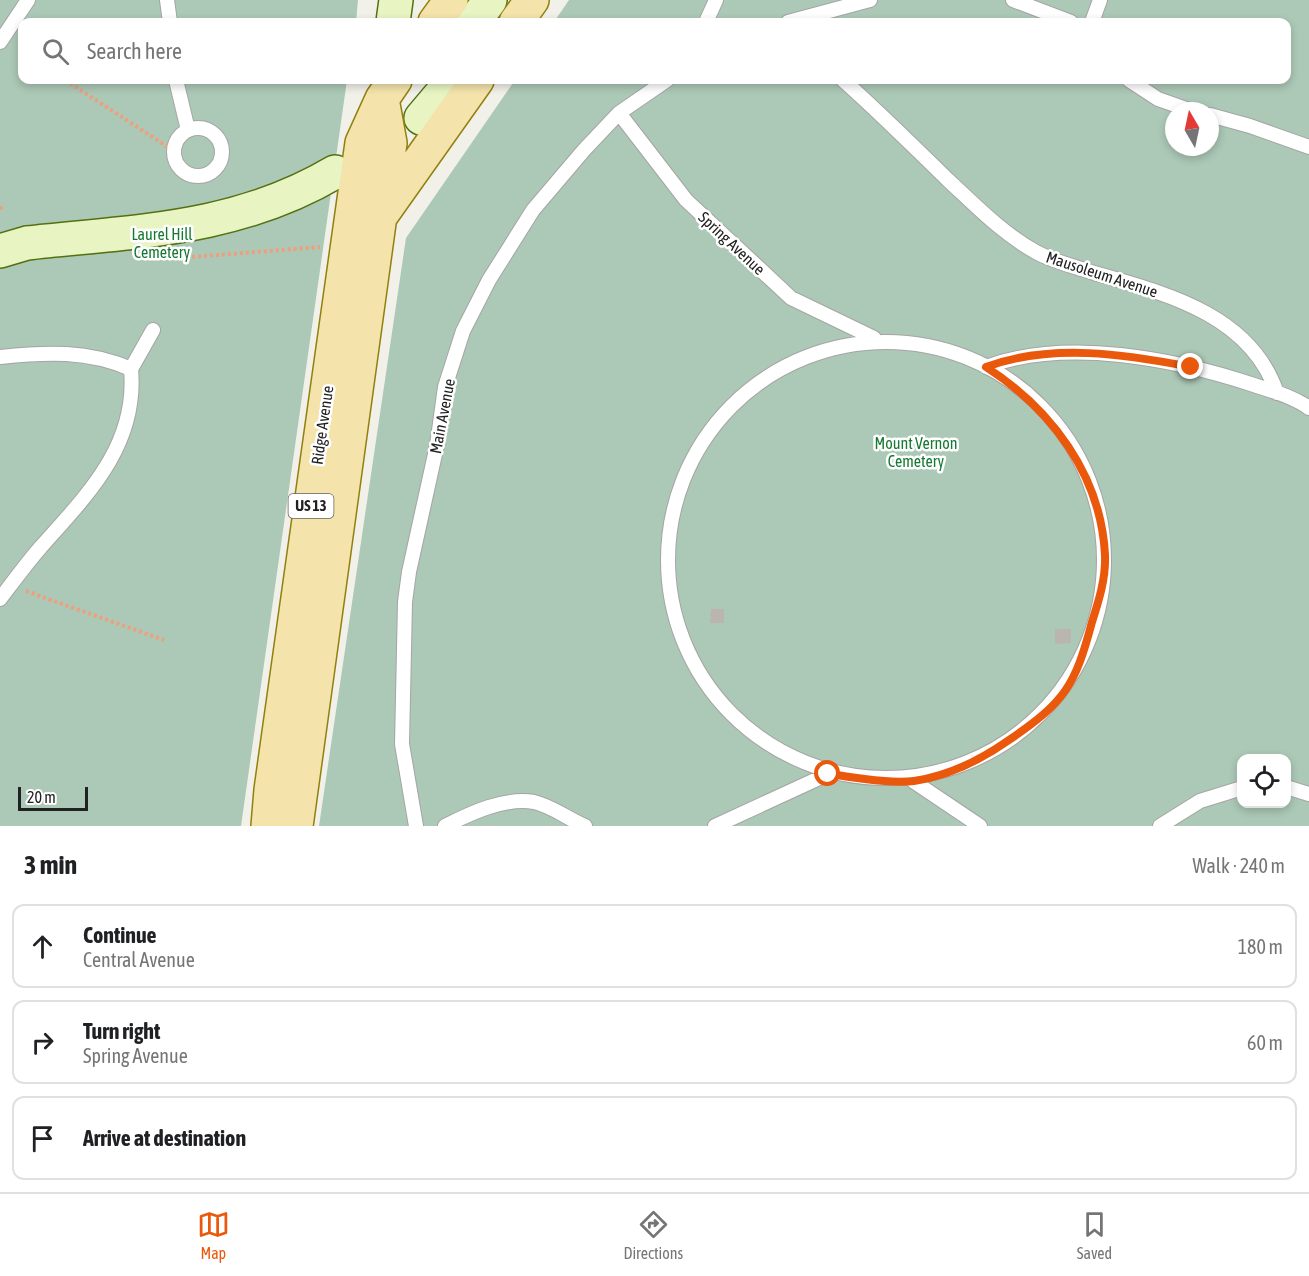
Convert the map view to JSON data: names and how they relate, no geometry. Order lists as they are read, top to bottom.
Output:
{
  "streets": {
    "main road": ["Ridge Avenue", "US 13"],
    "lane": ["Spring Avenue", "Mausoleum Avenue", "Main Avenue"]
  },
  "crossings": [
    ["Spring Avenue", "Main Avenue"],
    ["Ridge Avenue", "US 13"]
  ],
  "parks": ["Laurel Hill Cemetery", "Mount Vernon Cemetery"],
  "scale_bar": "20 m",
  "north": "top",
  "page": {
    "search": "Search here",
    "scale": "20 m",
    "heading": ["3 min", "Walk · 240 m"],
    "list": [
      ["Continue", "Central Avenue", "180 m"],
      ["Turn right", "Spring Avenue", "60 m"],
      "Arrive at destination"
    ],
    "nav": ["Map", "Directions", "Saved"]
  }
}
